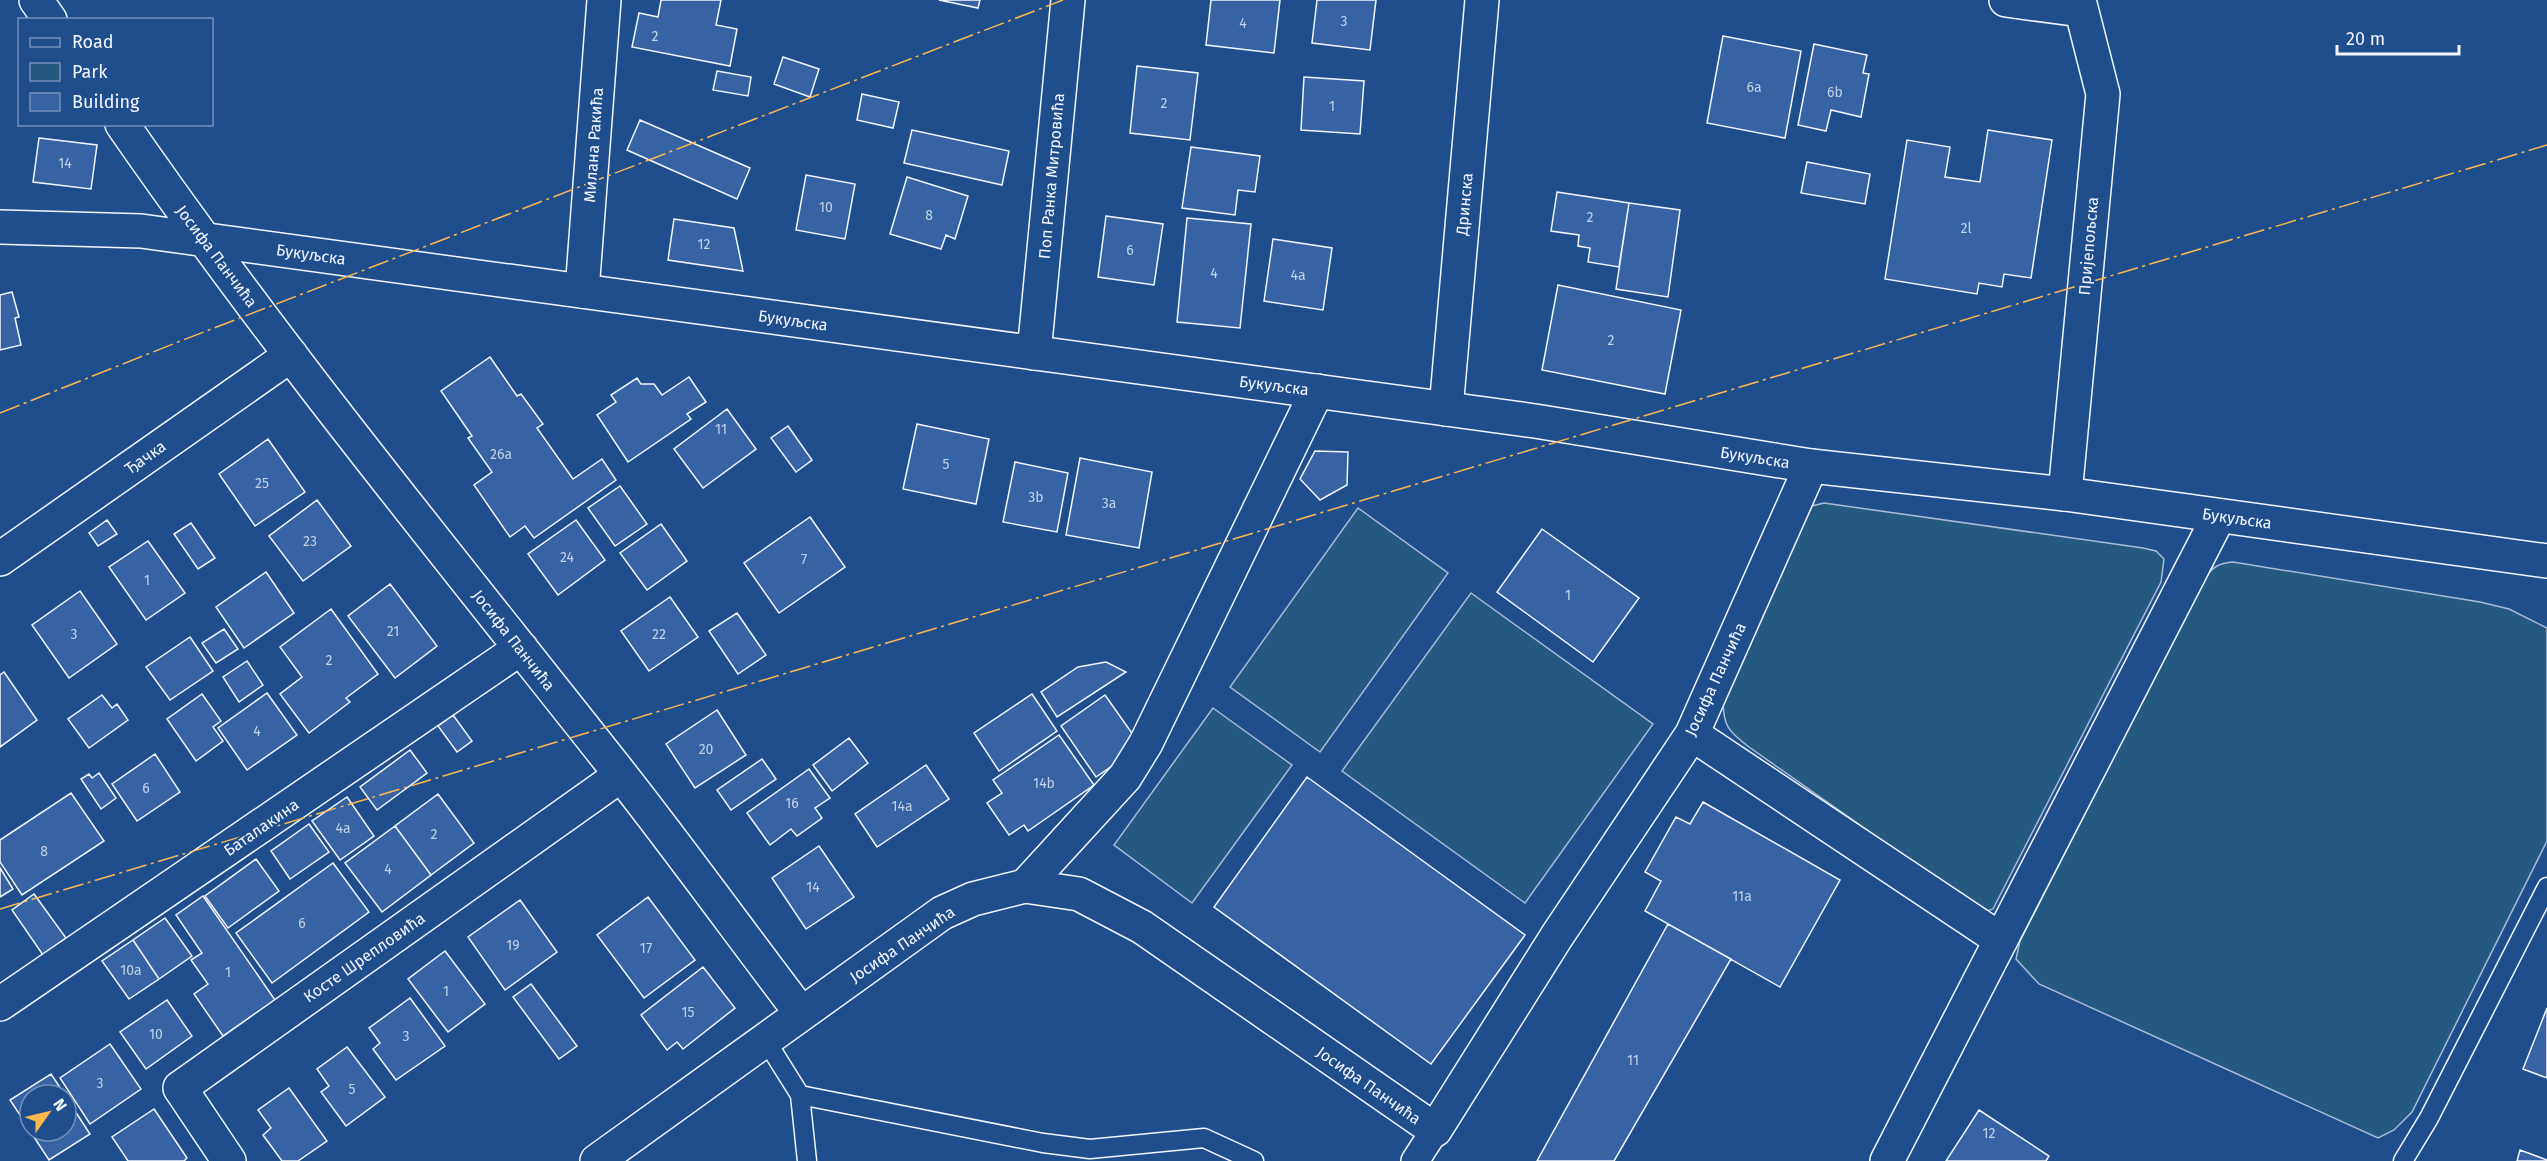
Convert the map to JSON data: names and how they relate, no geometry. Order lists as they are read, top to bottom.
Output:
{
  "streets": {
    "street": [
      "Милана Ракића",
      "Поп Ранка Митровића",
      "Дринска",
      "Пријепољска",
      "Букуљска",
      "Јосифа Панчића",
      "Ђачка",
      "Баталакина",
      "Косте Шрепловића"
    ]
  },
  "crossings": [
    ["Милана Ракића", "Букуљска"],
    ["Поп Ранка Митровића", "Букуљска"],
    ["Дринска", "Букуљска"],
    ["Пријепољска", "Букуљска"],
    ["Букуљска", "Јосифа Панчића"],
    ["Јосифа Панчића", "Ђачка"],
    ["Јосифа Панчића", "Баталакина"],
    ["Јосифа Панчића", "Косте Шрепловића"]
  ],
  "house_numbers": [
    "3",
    "4",
    "2",
    "6a",
    "6b",
    "2",
    "1",
    "14",
    "10",
    "8",
    "2",
    "2l",
    "12",
    "6",
    "4",
    "4a",
    "2",
    "11",
    "26a",
    "5",
    "25",
    "3b",
    "3a",
    "23",
    "24",
    "7",
    "1",
    "1",
    "21",
    "3",
    "22",
    "2",
    "4",
    "20",
    "14b",
    "6",
    "16",
    "14a",
    "4a",
    "2",
    "8",
    "4",
    "14",
    "11a",
    "6",
    "19",
    "17",
    "10a",
    "1",
    "1",
    "15",
    "10",
    "3",
    "11",
    "3",
    "5",
    "12"
  ],
  "legend": ["Road", "Park", "Building"],
  "scale_bar": "20 m",
  "north": "top right"
}
